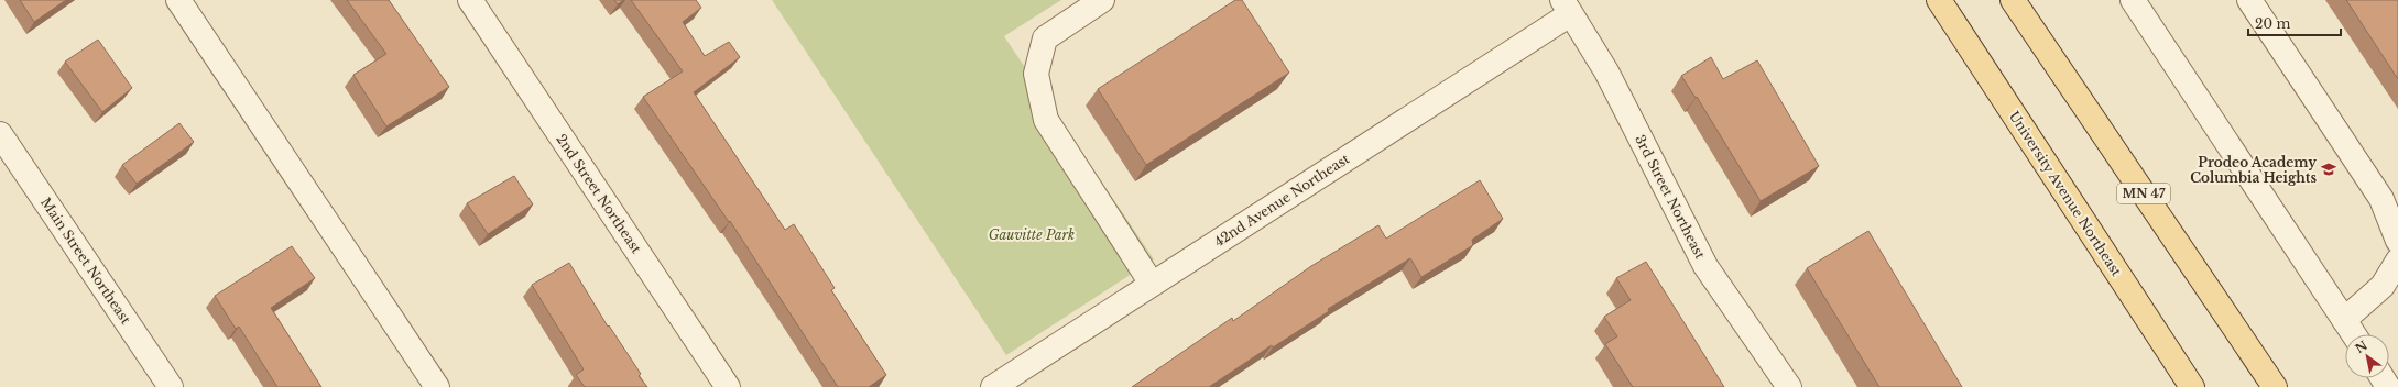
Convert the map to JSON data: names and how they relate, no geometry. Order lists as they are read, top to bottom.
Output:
{
  "streets": {
    "main road": ["University Avenue Northeast", "MN 47"],
    "street": [
      "2nd Street Northeast",
      "3rd Street Northeast",
      "42nd Avenue Northeast",
      "Main Street Northeast"
    ]
  },
  "crossings": [
    ["3rd Street Northeast", "42nd Avenue Northeast"]
  ],
  "parks": ["Gauvitte Park"],
  "places": {
    "school or university": ["Prodeo Academy Columbia Heights"]
  },
  "scale_bar": "20 m",
  "north": "top left"
}
